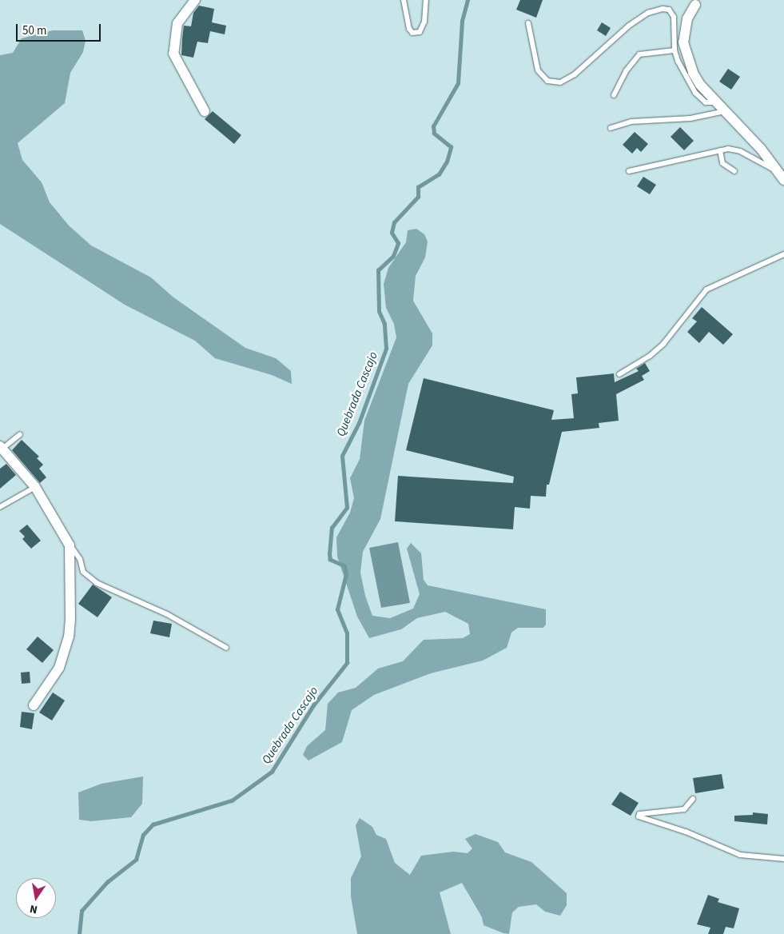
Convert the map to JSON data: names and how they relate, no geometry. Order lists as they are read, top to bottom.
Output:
{
  "water": ["Quebrada Cascajo"],
  "scale_bar": "50 m",
  "north": "bottom"
}
